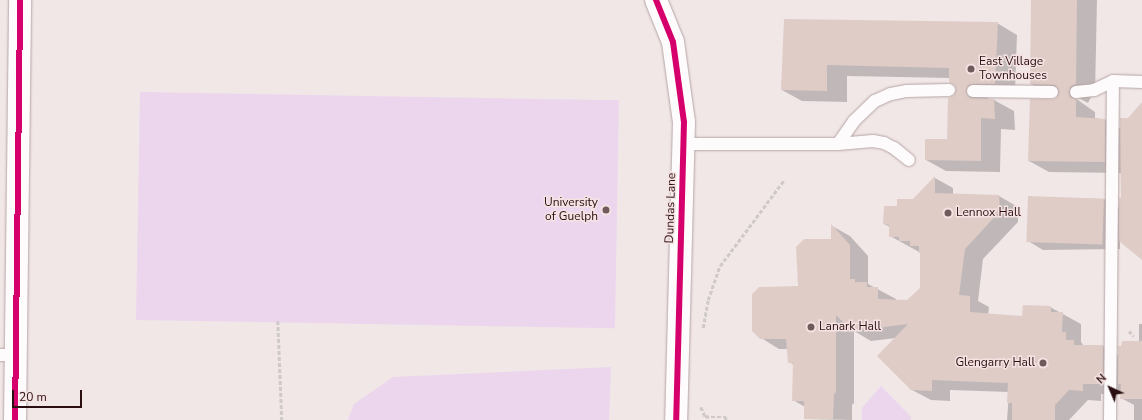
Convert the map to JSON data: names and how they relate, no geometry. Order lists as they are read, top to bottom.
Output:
{
  "streets": {
    "street": ["Dundas Lane"]
  },
  "places": [
    "East Village Townhouses",
    "University of Guelph",
    "Lennox Hall",
    "Lanark Hall",
    "Glengarry Hall"
  ],
  "scale_bar": "20 m",
  "north": "top left"
}
